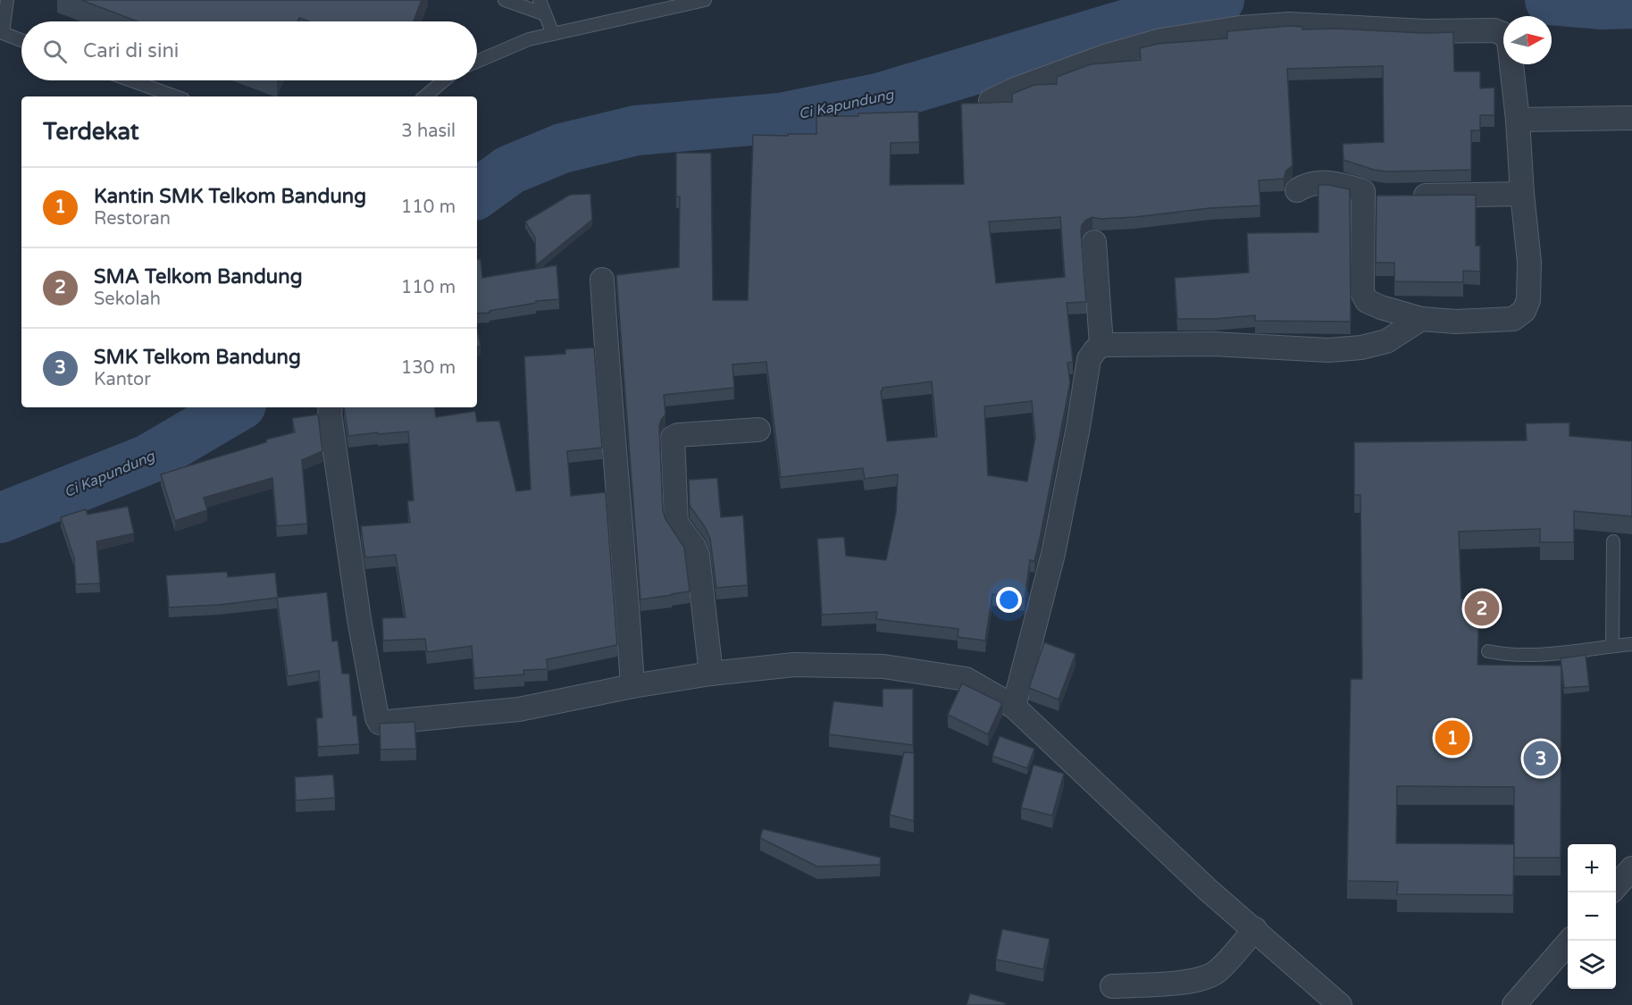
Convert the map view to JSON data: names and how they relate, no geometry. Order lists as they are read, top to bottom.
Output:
{
  "water": ["Ci Kapundung"],
  "north": "right",
  "page": {
    "search": "Cari di sini",
    "heading": ["Terdekat", "3 hasil"],
    "list": [
      {
        "mark": "1",
        "name": "Kantin SMK Telkom Bandung",
        "note": "Restoran",
        "value": "110 m"
      },
      {
        "mark": "2",
        "name": "SMA Telkom Bandung",
        "note": "Sekolah",
        "value": "110 m"
      },
      {
        "mark": "3",
        "name": "SMK Telkom Bandung",
        "note": "Kantor",
        "value": "130 m"
      }
    ],
    "pins": ["2", "1", "3"],
    "map_buttons": ["+", "−"]
  }
}
